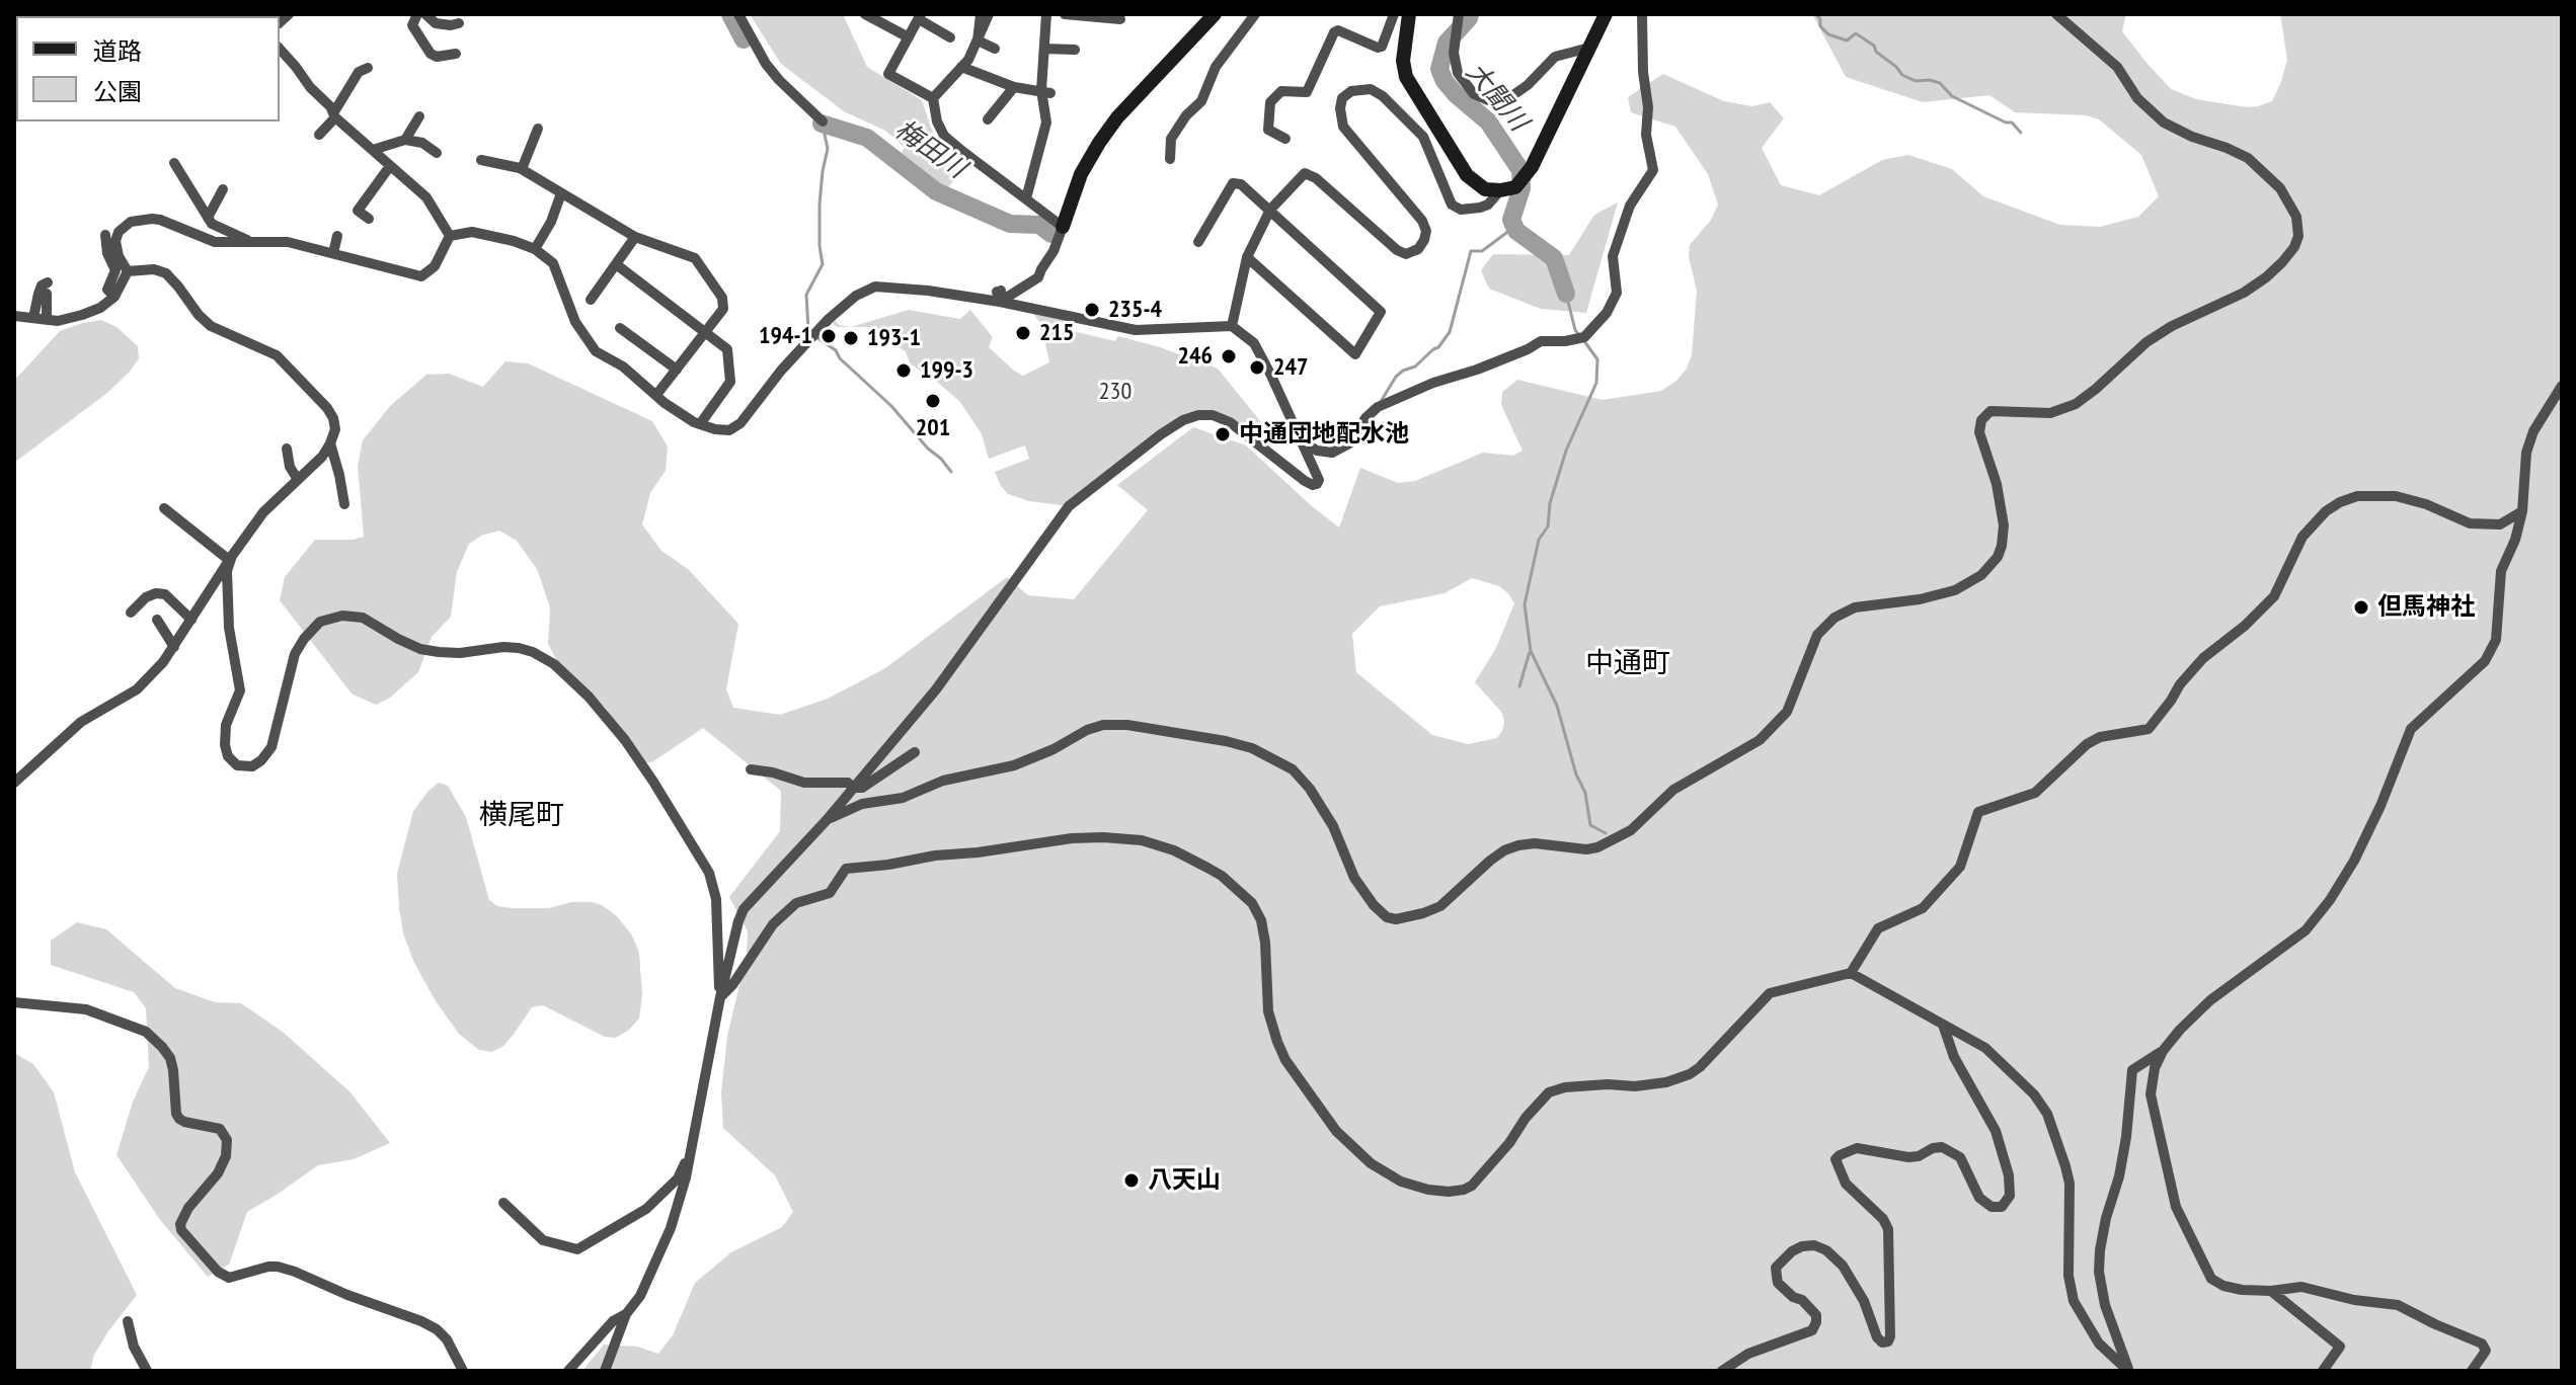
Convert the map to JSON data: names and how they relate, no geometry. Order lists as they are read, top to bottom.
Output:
{
  "districts": ["中通町", "横尾町"],
  "water": ["大聞川", "梅田川"],
  "parks": ["230"],
  "places": [
    "235-4",
    "215",
    "194-1",
    "193-1",
    "246",
    "247",
    "199-3",
    "201",
    "中通団地配水池",
    "但馬神社",
    "八天山"
  ],
  "legend": ["道路", "公園"]
}
